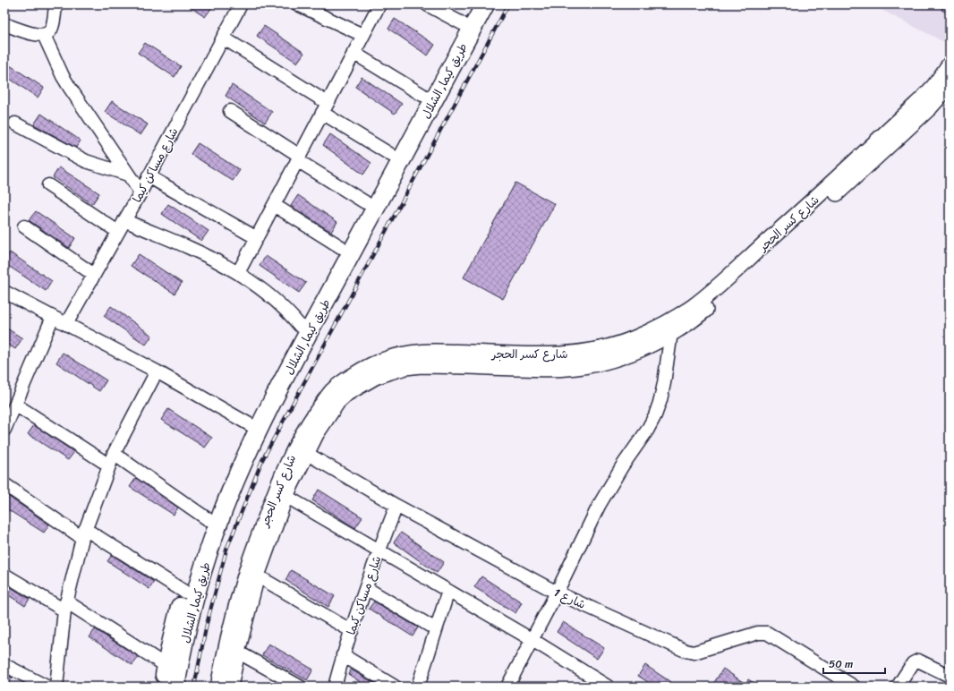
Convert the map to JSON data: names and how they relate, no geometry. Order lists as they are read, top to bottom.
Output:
{
  "streets": {
    "highway": ["طريق كيما, الشلال"],
    "main road": ["شارع كسر الحجر"],
    "street": ["شارع مساكن كيما", "شارع 1"]
  },
  "crossings": [
    ["شارع مساكن كيما", "شارع 1"],
    ["شارع كسر الحجر", "شارع 1"]
  ],
  "scale_bar": "50 m"
}
